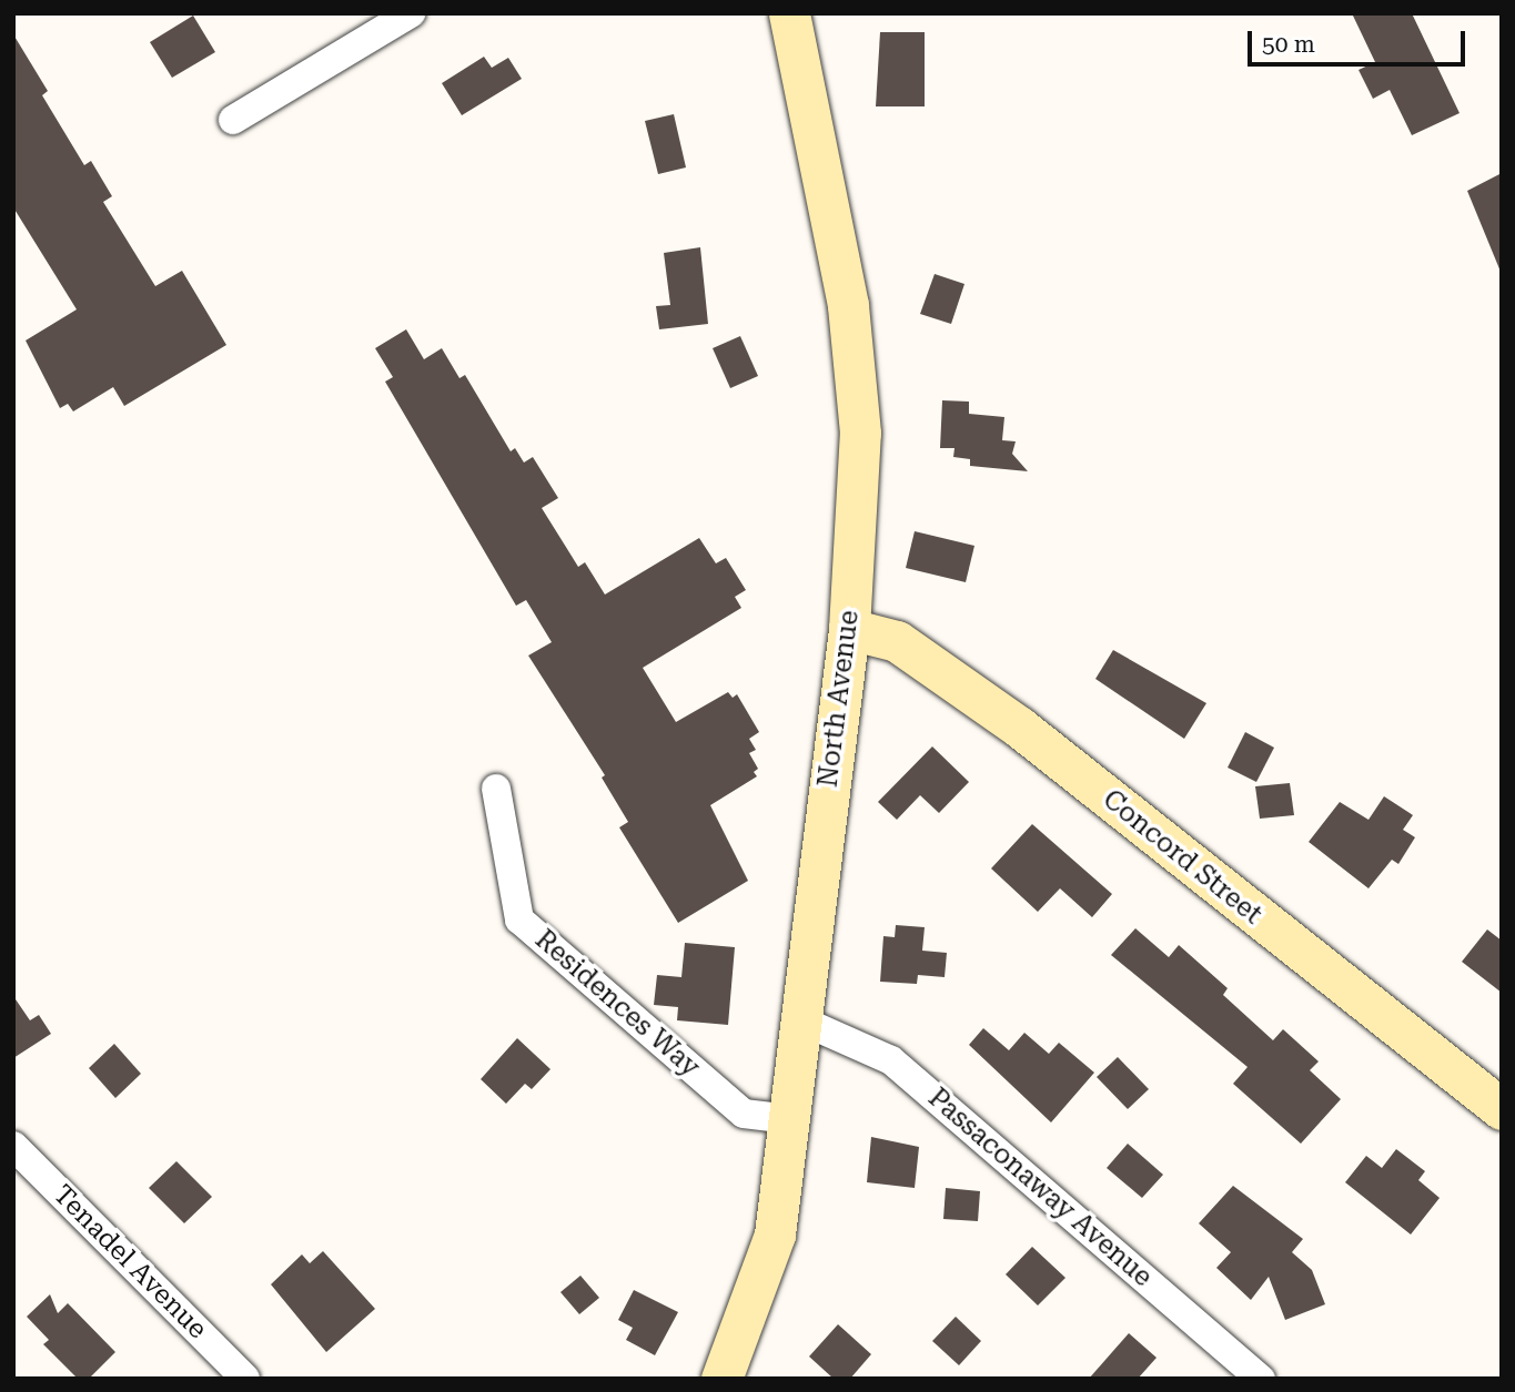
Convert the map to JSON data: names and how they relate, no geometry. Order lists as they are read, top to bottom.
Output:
{
  "streets": {
    "main road": ["North Avenue", "Concord Street"],
    "street": ["Residences Way", "Passaconaway Avenue", "Tenadel Avenue"]
  },
  "crossings": [
    ["North Avenue", "Concord Street"],
    ["North Avenue", "Residences Way"],
    ["North Avenue", "Passaconaway Avenue"]
  ],
  "scale_bar": "50 m"
}
